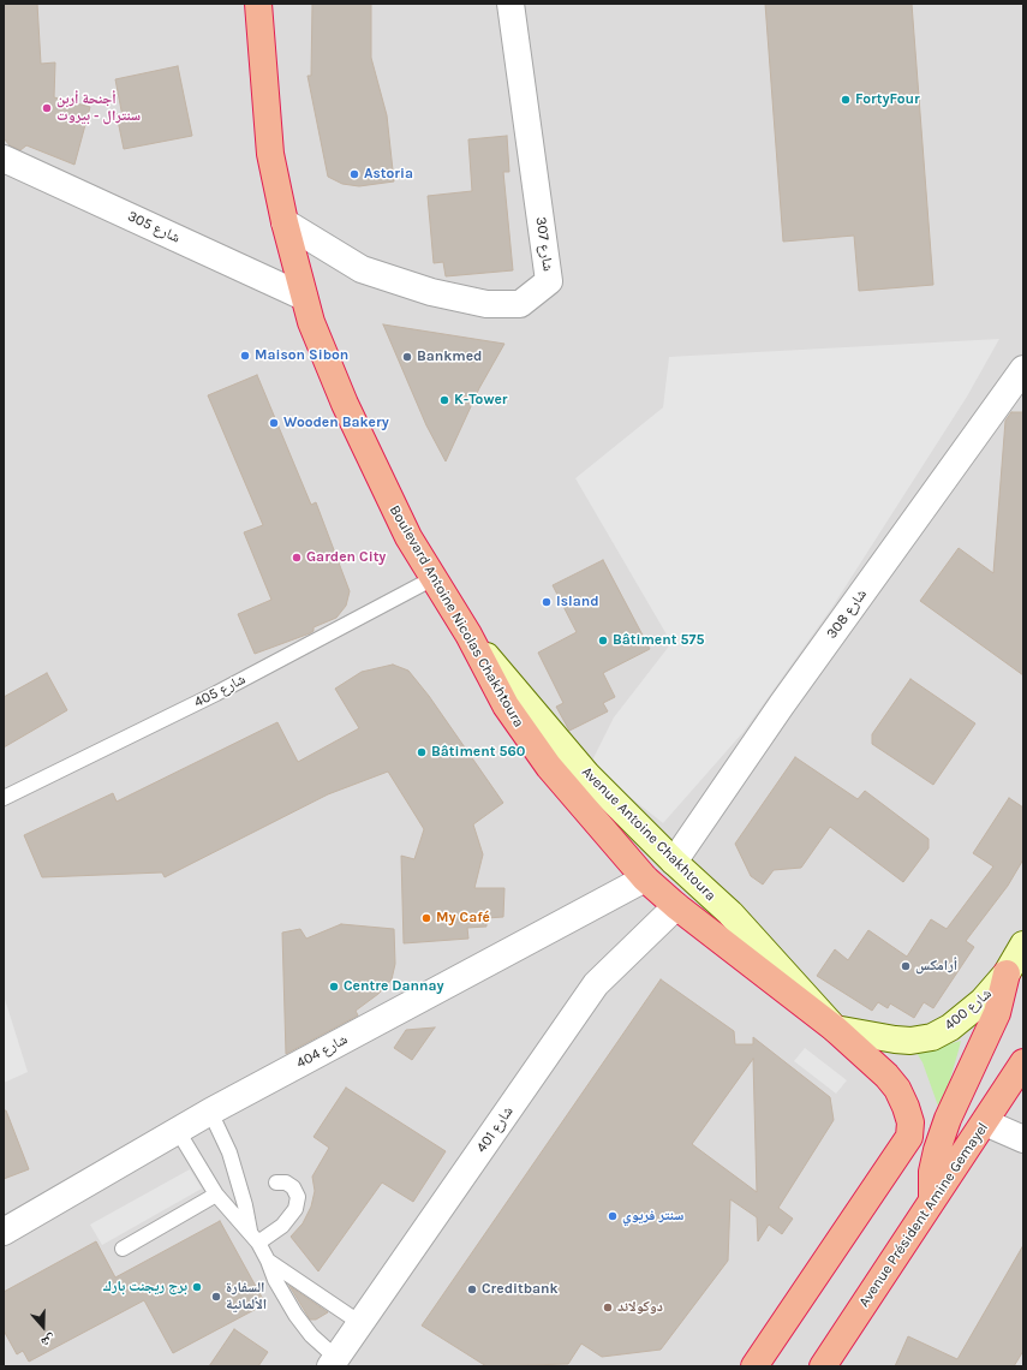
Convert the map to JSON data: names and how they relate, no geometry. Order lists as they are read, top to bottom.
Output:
{
  "streets": {
    "highway": ["Boulevard Antoine Nicolas Chakhtoura", "Avenue Président Amine Gemayel"],
    "main road": ["Avenue Antoine Chakhtoura", "شارع 400"],
    "street": [
      "شارع 305",
      "شارع 307",
      "شارع 308",
      "شارع 404",
      "شارع 401"
    ],
    "lane": ["شارع 405"]
  },
  "crossings": [
    ["شارع 305", "Boulevard Antoine Nicolas Chakhtoura"],
    ["شارع 307", "Boulevard Antoine Nicolas Chakhtoura"],
    ["شارع 308", "Avenue Antoine Chakhtoura"],
    ["Boulevard Antoine Nicolas Chakhtoura", "شارع 405"],
    ["Boulevard Antoine Nicolas Chakhtoura", "Avenue Antoine Chakhtoura"],
    ["Boulevard Antoine Nicolas Chakhtoura", "شارع 400"],
    ["Boulevard Antoine Nicolas Chakhtoura", "شارع 404"],
    ["Boulevard Antoine Nicolas Chakhtoura", "شارع 401"],
    ["Avenue Antoine Chakhtoura", "شارع 400"]
  ],
  "places": [
    "FortyFour",
    "أجنحة أربن سنترال - بيروت",
    "Astoria",
    "Maison Sibon",
    "Bankmed",
    "K-Tower",
    "Wooden Bakery",
    "Garden City",
    "Island",
    "Bâtiment 575",
    "Bâtiment 560",
    "My Café",
    "أرامكس",
    "Centre Dannay",
    "سنتر فريوي",
    "برج ريجنت بارك",
    "Creditbank",
    "السفارة الألمانية",
    "دوكولاند"
  ],
  "north": "bottom"
}
